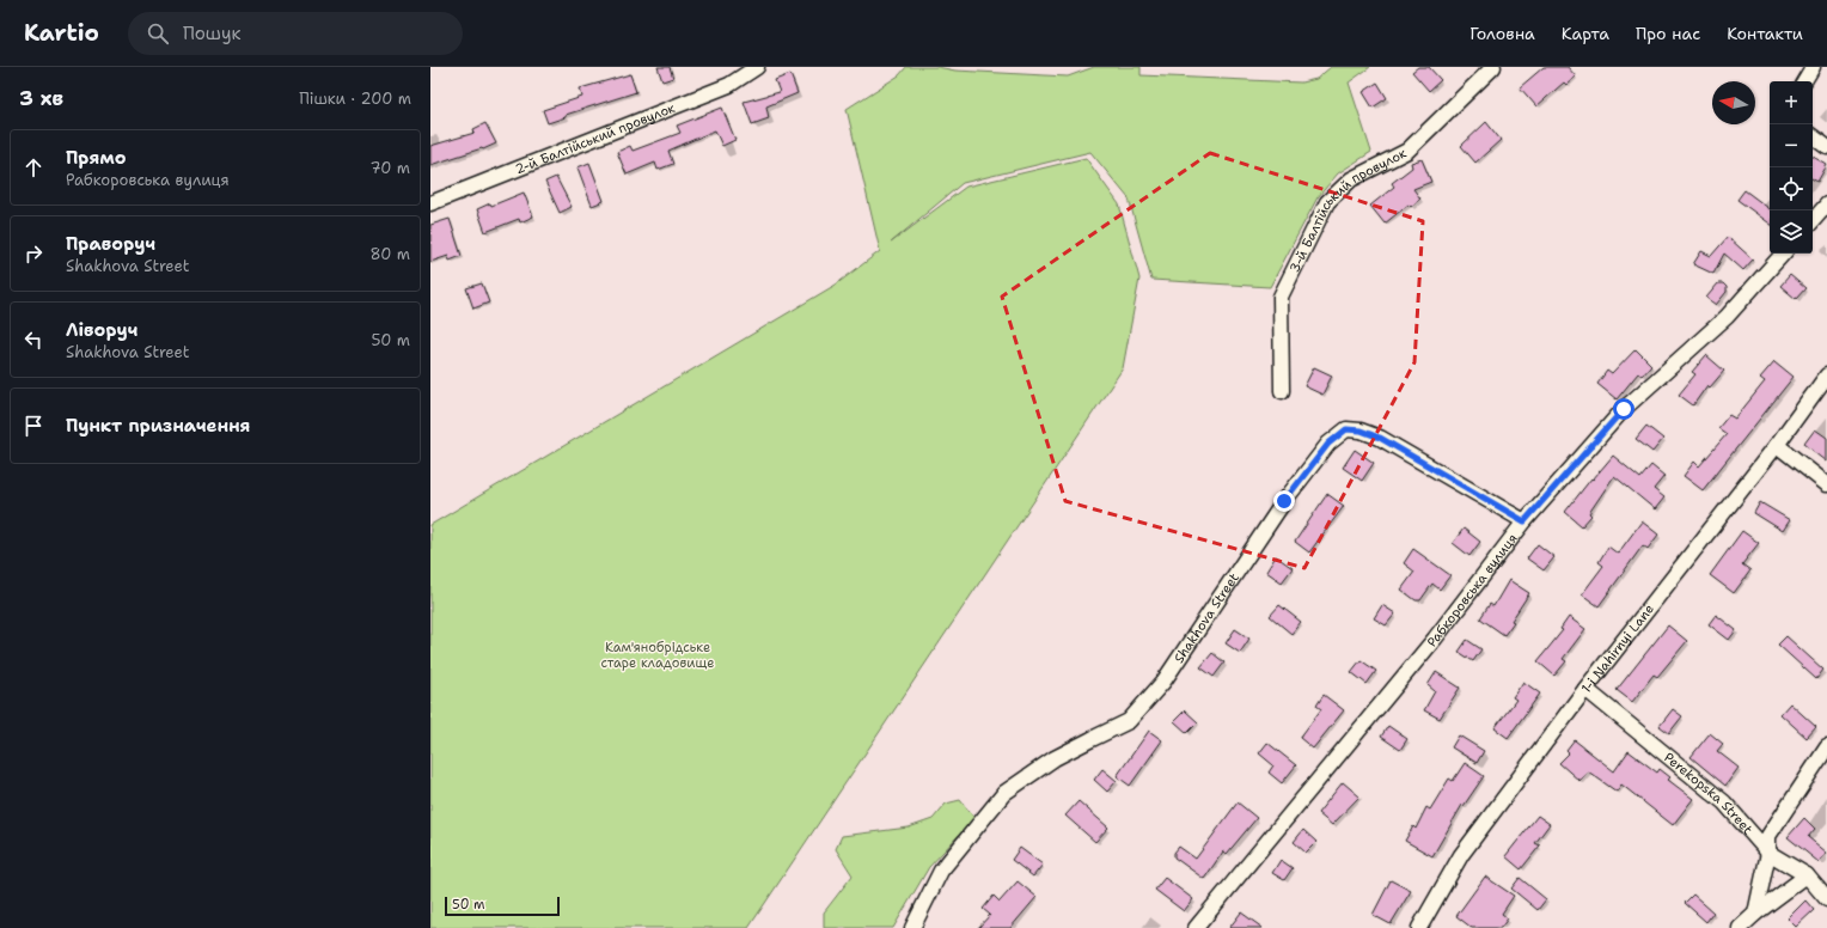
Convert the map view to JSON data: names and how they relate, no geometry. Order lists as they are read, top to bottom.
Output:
{
  "streets": {
    "street": [
      "2-й Балтійський провулок",
      "3-й Балтійський провулок",
      "Рабкоровська вулиця",
      "Shakhova Street",
      "1-i Nahirnyi Lane",
      "Perekopska Street"
    ]
  },
  "crossings": [
    ["Рабкоровська вулиця", "Shakhova Street"],
    ["1-i Nahirnyi Lane", "Perekopska Street"]
  ],
  "parks": ["Кам'янобрідське старе кладовище"],
  "scale_bar": "50 m",
  "north": "left",
  "page": {
    "header": "Kartio",
    "search": "Пошук",
    "nav": [
      "Головна",
      "Карта",
      "Про нас",
      "Контакти"
    ],
    "heading": ["3 хв", "Пішки · 200 m"],
    "map_buttons": ["+", "−"],
    "list": [
      ["Прямо", "Рабкоровська вулиця", "70 m"],
      ["Праворуч", "Shakhova Street", "80 m"],
      ["Ліворуч", "Shakhova Street", "50 m"],
      "Пункт призначення"
    ],
    "scale": "50 m"
  }
}
